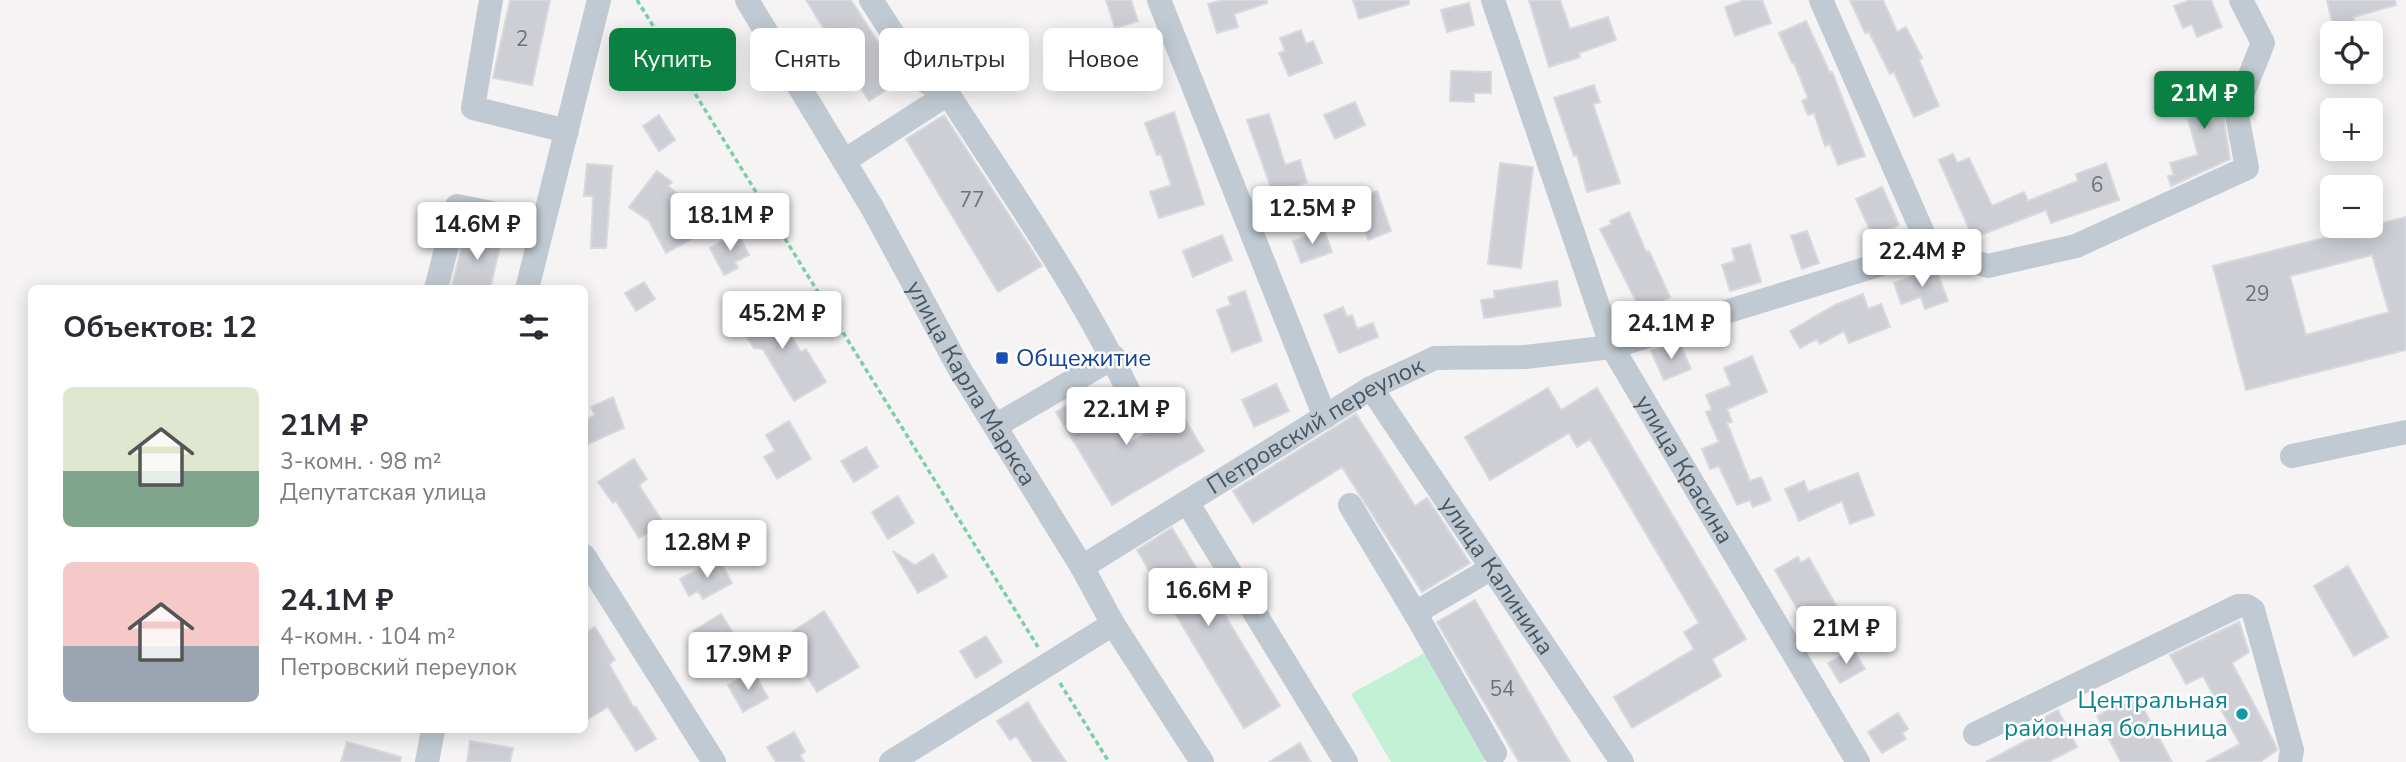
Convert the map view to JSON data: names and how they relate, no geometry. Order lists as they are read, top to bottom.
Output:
{
  "streets": {
    "street": [
      "улица Карла Маркса",
      "Петровский переулок",
      "улица Красина",
      "улица Калинина"
    ]
  },
  "crossings": [
    ["улица Карла Маркса", "Петровский переулок"],
    ["Петровский переулок", "улица Красина"],
    ["Петровский переулок", "улица Калинина"]
  ],
  "places": {
    "transit": ["Общежитие"],
    "other": ["Центральная районная больница"]
  },
  "house_numbers": [
    "2",
    "6",
    "77",
    "29",
    "54"
  ],
  "page": {
    "map_buttons": ["+", "−"],
    "chip": [
      "Купить",
      "Снять",
      "Фильтры",
      "Новое"
    ],
    "price": [
      "21M ₽",
      "12.5M ₽",
      "18.1M ₽",
      "14.6M ₽",
      "22.4M ₽",
      "45.2M ₽",
      "24.1M ₽",
      "22.1M ₽",
      "12.8M ₽",
      "16.6M ₽",
      "21M ₽",
      "17.9M ₽"
    ],
    "heading": "Объектов: 12",
    "list": [
      {
        "name": "21M ₽",
        "note": "3-комн. · 98 m² · Депутатская улица"
      },
      {
        "name": "24.1M ₽",
        "note": "4-комн. · 104 m² · Петровский переулок"
      }
    ]
  }
}
